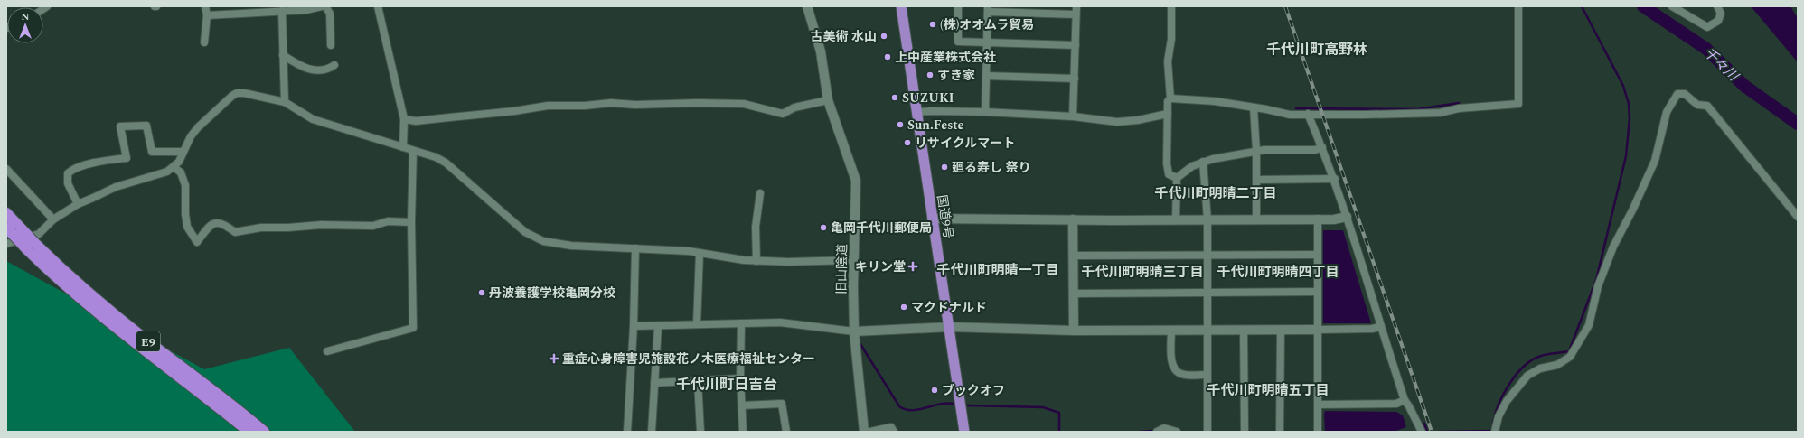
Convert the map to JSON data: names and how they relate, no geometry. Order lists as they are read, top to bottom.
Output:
{
  "streets": {
    "highway": ["国道9号", "E9"],
    "street": ["旧山陰道"]
  },
  "districts": [
    "千代川町高野林",
    "千代川町明晴二丁目",
    "千代川町明晴一丁目",
    "千代川町明晴三丁目",
    "千代川町明晴四丁目",
    "千代川町日吉台",
    "千代川町明晴五丁目"
  ],
  "water": ["千々川"],
  "places": {
    "other": [
      "(株)オオムラ貿易",
      "古美術 水山",
      "上中産業株式会社",
      "すき家",
      "SUZUKI",
      "Sun.Feste",
      "リサイクルマート",
      "廻る寿し 祭り",
      "亀岡千代川郵便局",
      "丹波養護学校亀岡分校",
      "マクドナルド",
      "ブックオフ"
    ],
    "health": ["キリン堂", "重症心身障害児施設花ノ木医療福祉センター"]
  },
  "north": "top"
}
